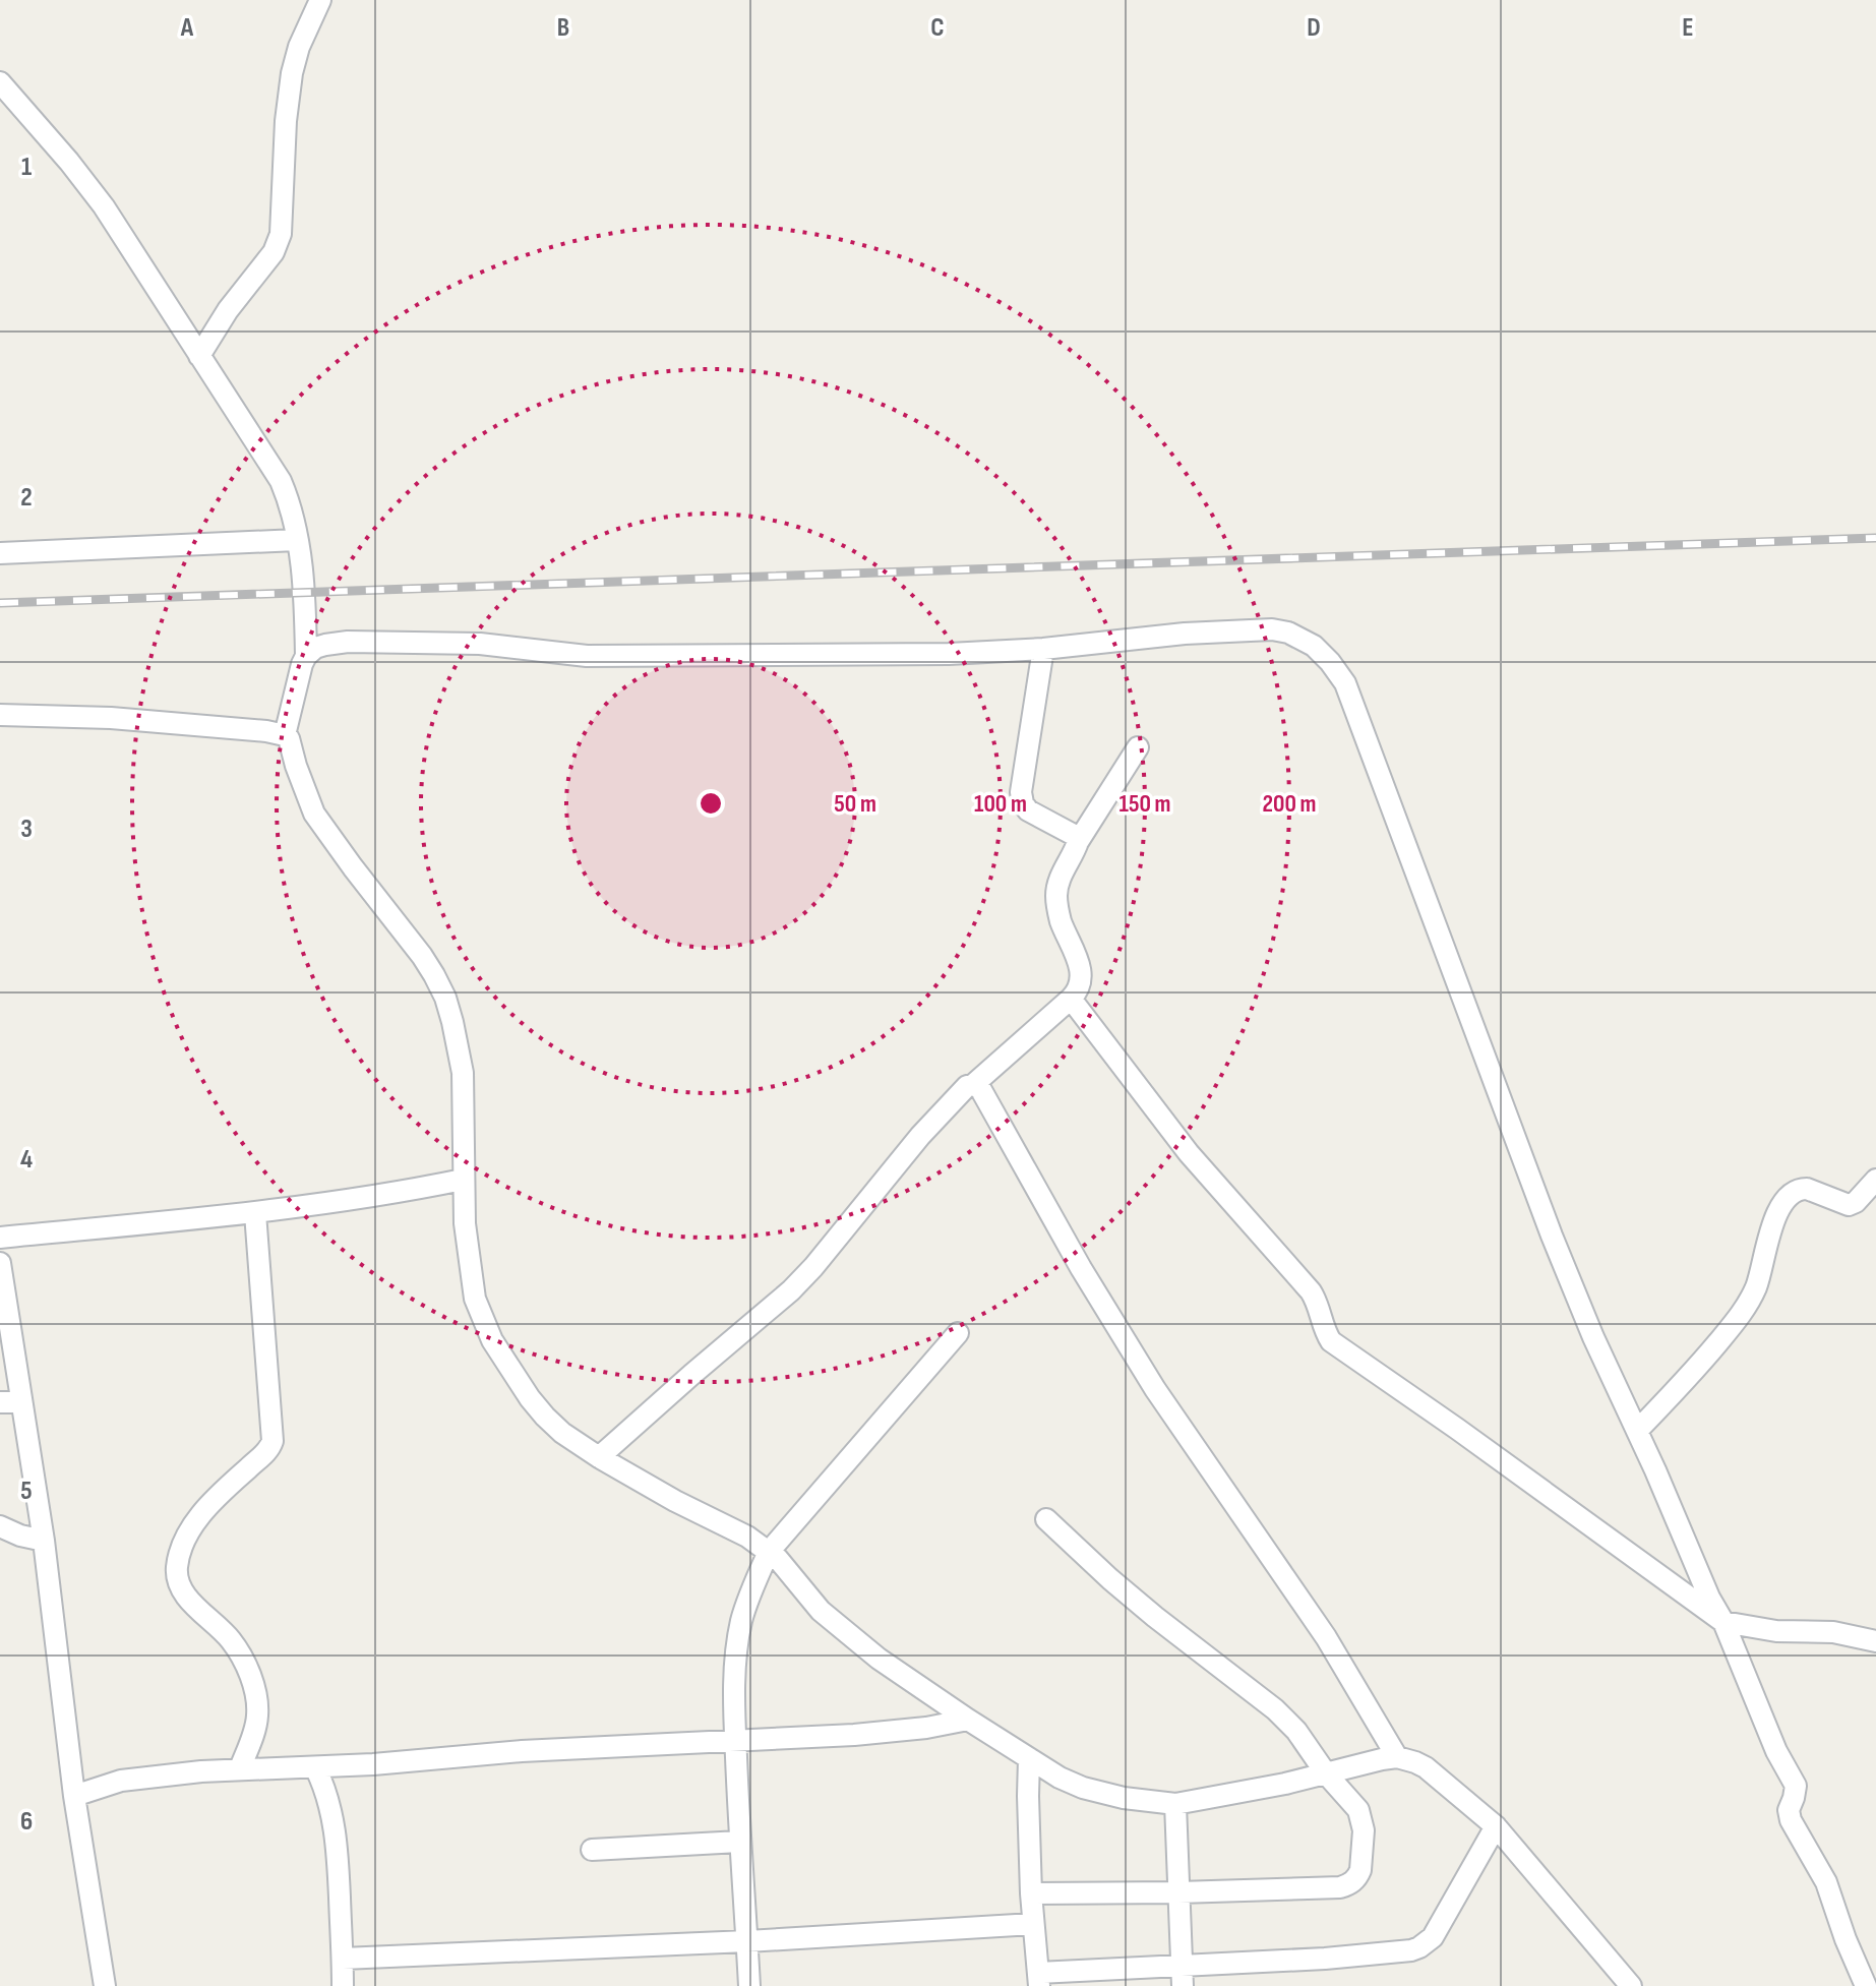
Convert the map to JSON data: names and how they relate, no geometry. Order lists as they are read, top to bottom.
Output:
{
  "grid": {
    "columns": [
      "A",
      "B",
      "C",
      "D",
      "E"
    ],
    "rows": [
      "1",
      "2",
      "3",
      "4",
      "5",
      "6"
    ]
  },
  "rings": [
    "50 m",
    "100 m",
    "150 m",
    "200 m"
  ]
}
